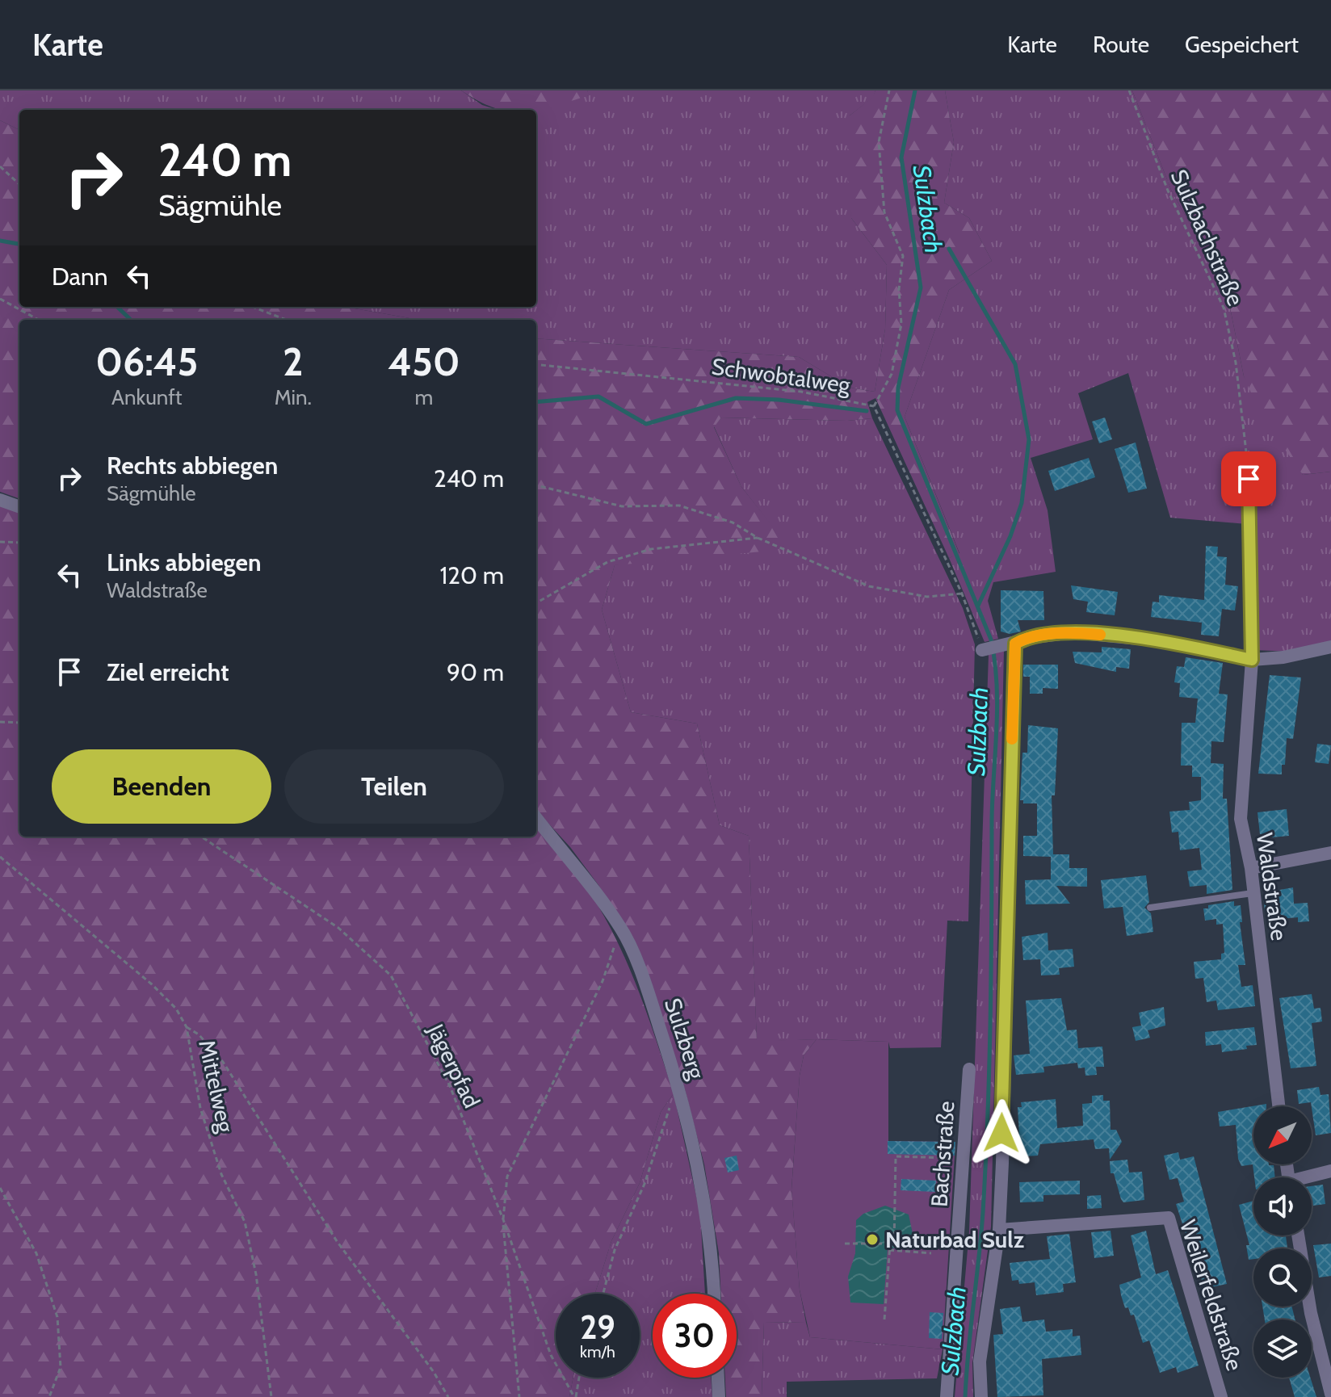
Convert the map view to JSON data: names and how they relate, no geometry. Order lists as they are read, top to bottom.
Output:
{
  "streets": {
    "street": [
      "Waldstraße",
      "Sulzberg",
      "Bachstraße",
      "Weilerfeldstraße"
    ],
    "path": [
      "Sulzbachstraße",
      "Schwobtalweg",
      "Jägerpfad",
      "Mittelweg"
    ]
  },
  "crossings": [
    ["Sulzbachstraße", "Waldstraße"]
  ],
  "water": ["Sulzbach"],
  "places": ["Naturbad Sulz"],
  "north": "bottom left",
  "page": {
    "header": "Karte",
    "nav": ["Karte", "Route", "Gespeichert"],
    "turn": ["240 m", "Sägmühle"],
    "then": "Dann",
    "eta": [
      "06:45",
      "Ankunft",
      "2",
      "Min.",
      "450",
      "m"
    ],
    "list": [
      {
        "name": "Rechts abbiegen",
        "note": "Sägmühle",
        "value": "240 m"
      },
      {
        "name": "Links abbiegen",
        "note": "Waldstraße",
        "value": "120 m"
      },
      {
        "name": "Ziel erreicht",
        "value": "90 m"
      }
    ],
    "buttons": ["Beenden", "Teilen"],
    "speed": "29 km/h",
    "limit": "30"
  }
}
